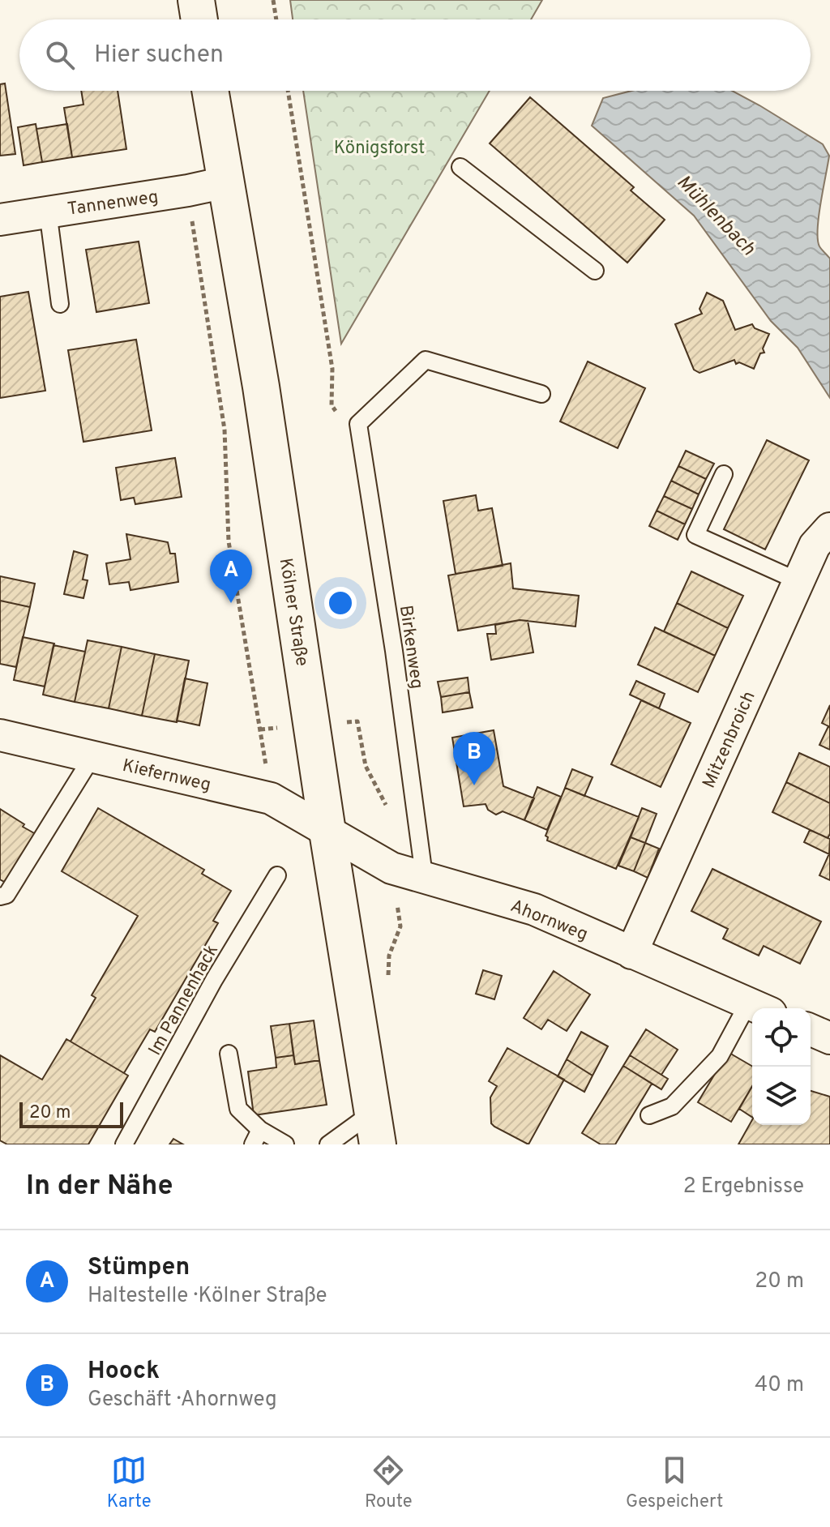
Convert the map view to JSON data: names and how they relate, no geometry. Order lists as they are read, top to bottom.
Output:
{
  "streets": {
    "main road": ["Kölner Straße"],
    "street": [
      "Tannenweg",
      "Mitzenbroich",
      "Kiefernweg",
      "Ahornweg"
    ],
    "lane": ["Birkenweg", "Im Pannenhack"]
  },
  "crossings": [
    ["Tannenweg", "Kölner Straße"],
    ["Kölner Straße", "Kiefernweg"],
    ["Kölner Straße", "Ahornweg"],
    ["Birkenweg", "Ahornweg"],
    ["Mitzenbroich", "Ahornweg"],
    ["Kiefernweg", "Ahornweg"]
  ],
  "water": ["Mühlenbach"],
  "parks": ["Königsforst"],
  "scale_bar": "20 m",
  "page": {
    "search": "Hier suchen",
    "pins": ["A", "B"],
    "scale": "20 m",
    "heading": ["In der Nähe", "2 Ergebnisse"],
    "list": [
      {
        "mark": "A",
        "name": "Stümpen",
        "note": "Haltestelle · Kölner Straße",
        "value": "20 m"
      },
      {
        "mark": "B",
        "name": "Hoock",
        "note": "Geschäft · Ahornweg",
        "value": "40 m"
      }
    ],
    "nav": ["Karte", "Route", "Gespeichert"]
  }
}
